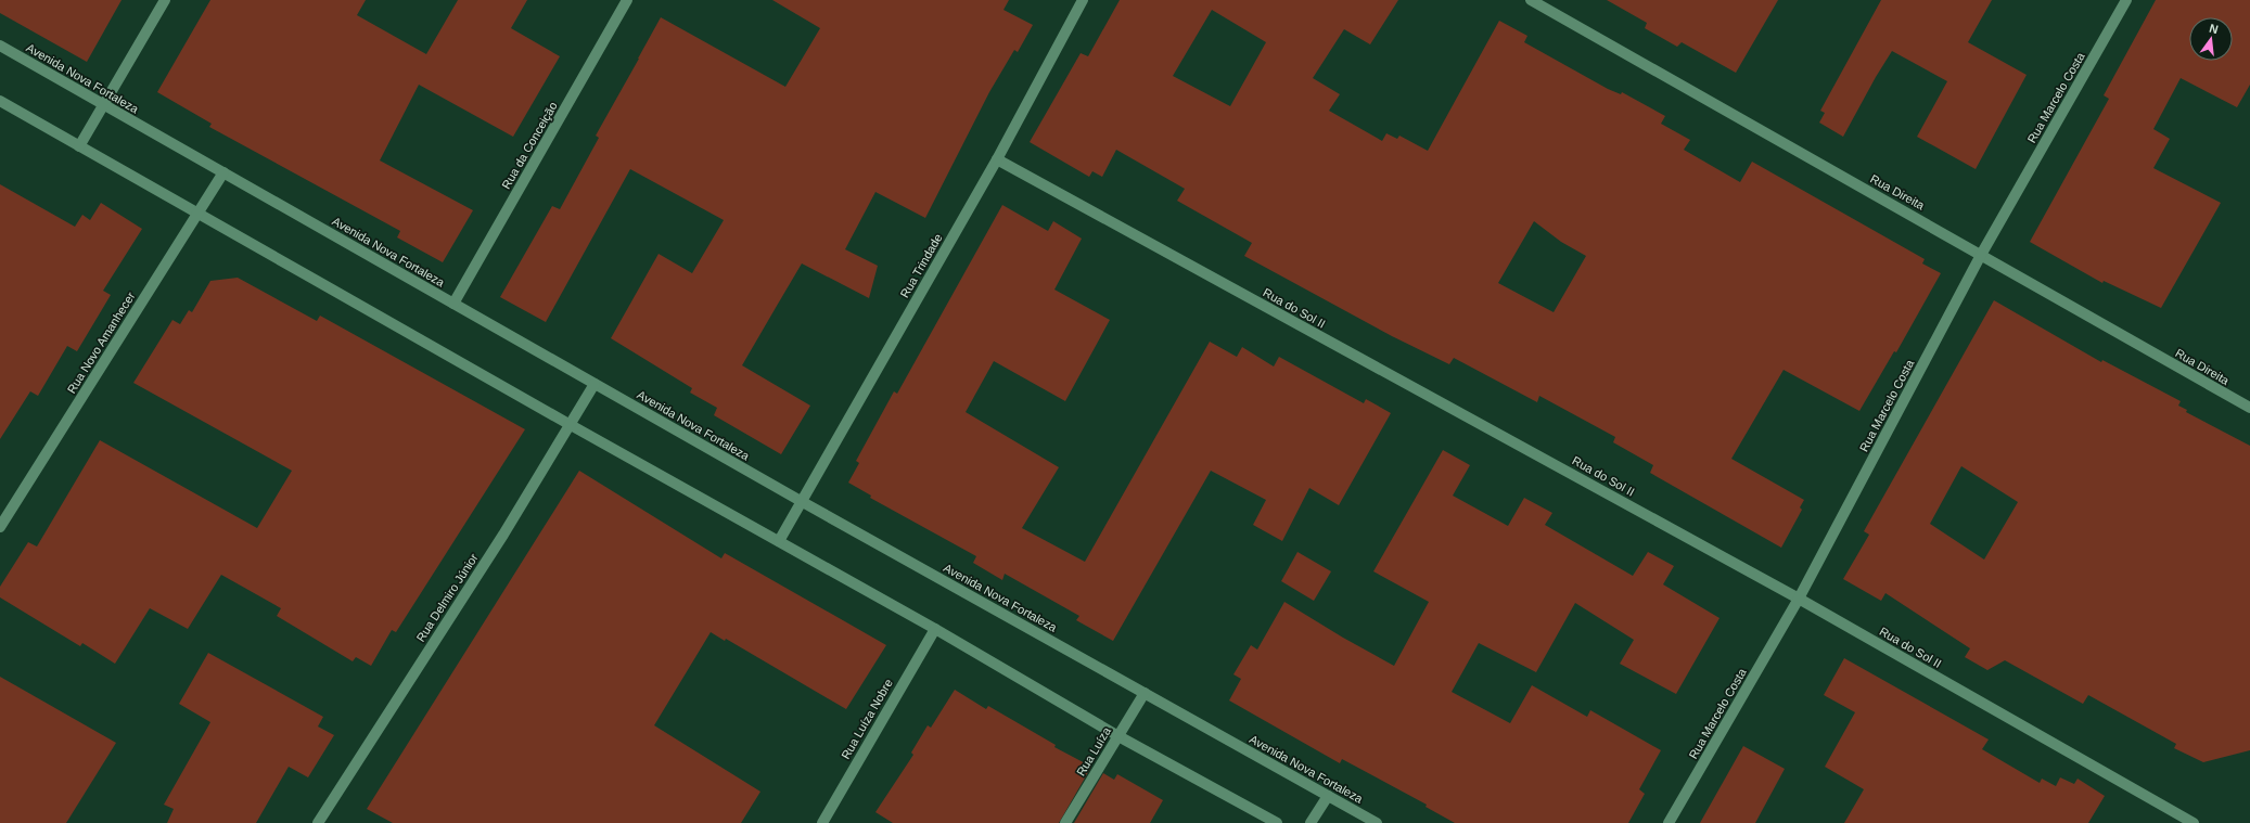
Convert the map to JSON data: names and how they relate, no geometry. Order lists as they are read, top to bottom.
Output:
{
  "streets": {
    "street": [
      "Avenida Nova Fortaleza",
      "Rua Marcelo Costa",
      "Rua da Conceição",
      "Rua Direita",
      "Rua Trindade",
      "Rua do Sol II",
      "Rua Novo Amanhecer",
      "Rua Delmiro Júnior",
      "Rua Luíza Nobre",
      "Rua Luíza"
    ]
  },
  "crossings": [
    ["Avenida Nova Fortaleza", "Rua da Conceição"],
    ["Avenida Nova Fortaleza", "Rua Trindade"],
    ["Avenida Nova Fortaleza", "Rua Novo Amanhecer"],
    ["Avenida Nova Fortaleza", "Rua Delmiro Júnior"],
    ["Avenida Nova Fortaleza", "Rua Luíza"],
    ["Rua Marcelo Costa", "Rua Direita"],
    ["Rua Marcelo Costa", "Rua do Sol II"],
    ["Rua Trindade", "Rua do Sol II"]
  ],
  "north": "top"
}
